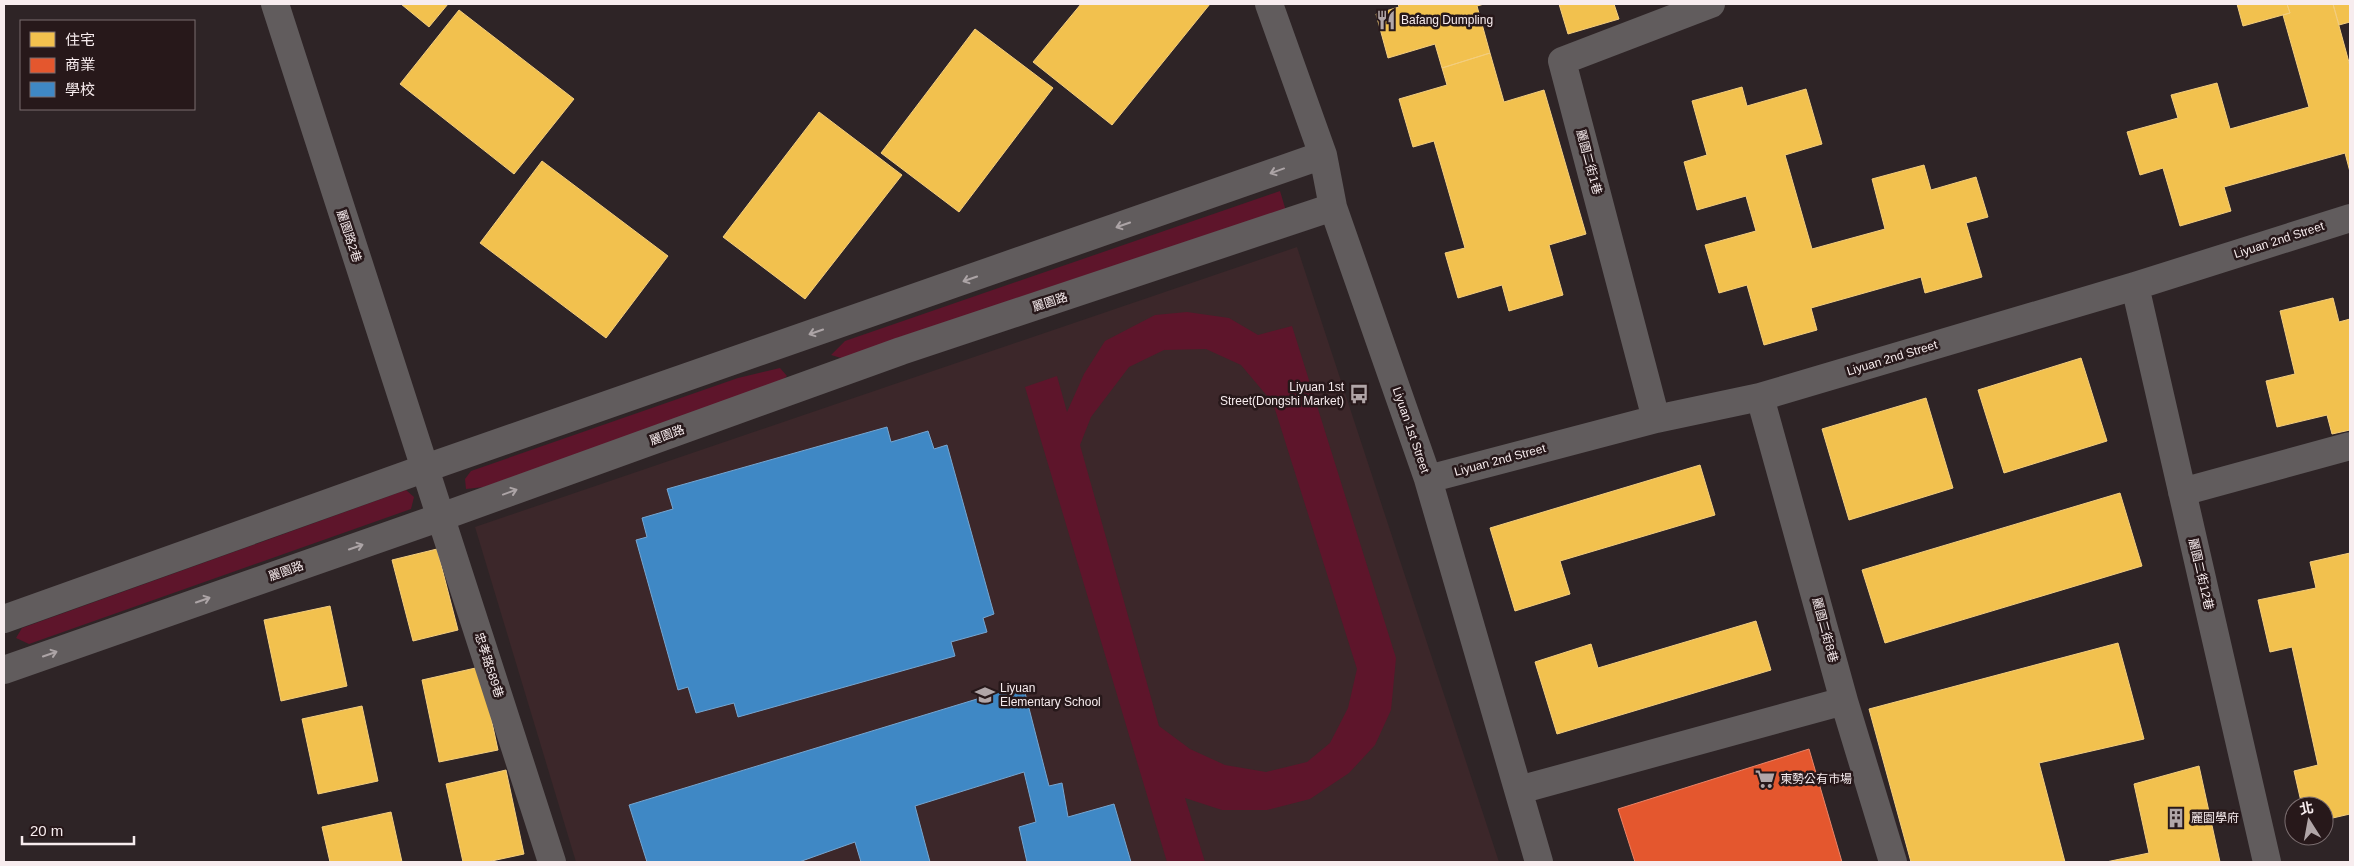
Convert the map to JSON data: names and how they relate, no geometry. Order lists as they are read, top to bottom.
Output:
{
  "streets": {
    "street": [
      "麗園二街1巷",
      "麗園路2巷",
      "Liyuan 2nd Street",
      "麗園路",
      "Liyuan 1st Street",
      "麗園二街12巷",
      "麗園二街8巷",
      "忠孝路589巷"
    ]
  },
  "crossings": [
    ["麗園二街1巷", "Liyuan 2nd Street"],
    ["麗園路2巷", "忠孝路589巷"],
    ["Liyuan 2nd Street", "Liyuan 1st Street"],
    ["Liyuan 2nd Street", "麗園二街12巷"],
    ["Liyuan 2nd Street", "麗園二街8巷"],
    ["麗園路", "Liyuan 1st Street"],
    ["麗園路", "忠孝路589巷"]
  ],
  "places": {
    "restaurant": ["Bafang Dumpling"],
    "bus stop": ["Liyuan 1st Street(Dongshi Market)"],
    "school or university": ["Liyuan Elementary School"],
    "supermarket": ["東勢公有市場"],
    "building": ["麗園學府"]
  },
  "legend": ["住宅", "商業", "學校"],
  "scale_bar": "20 m",
  "north": "top"
}
